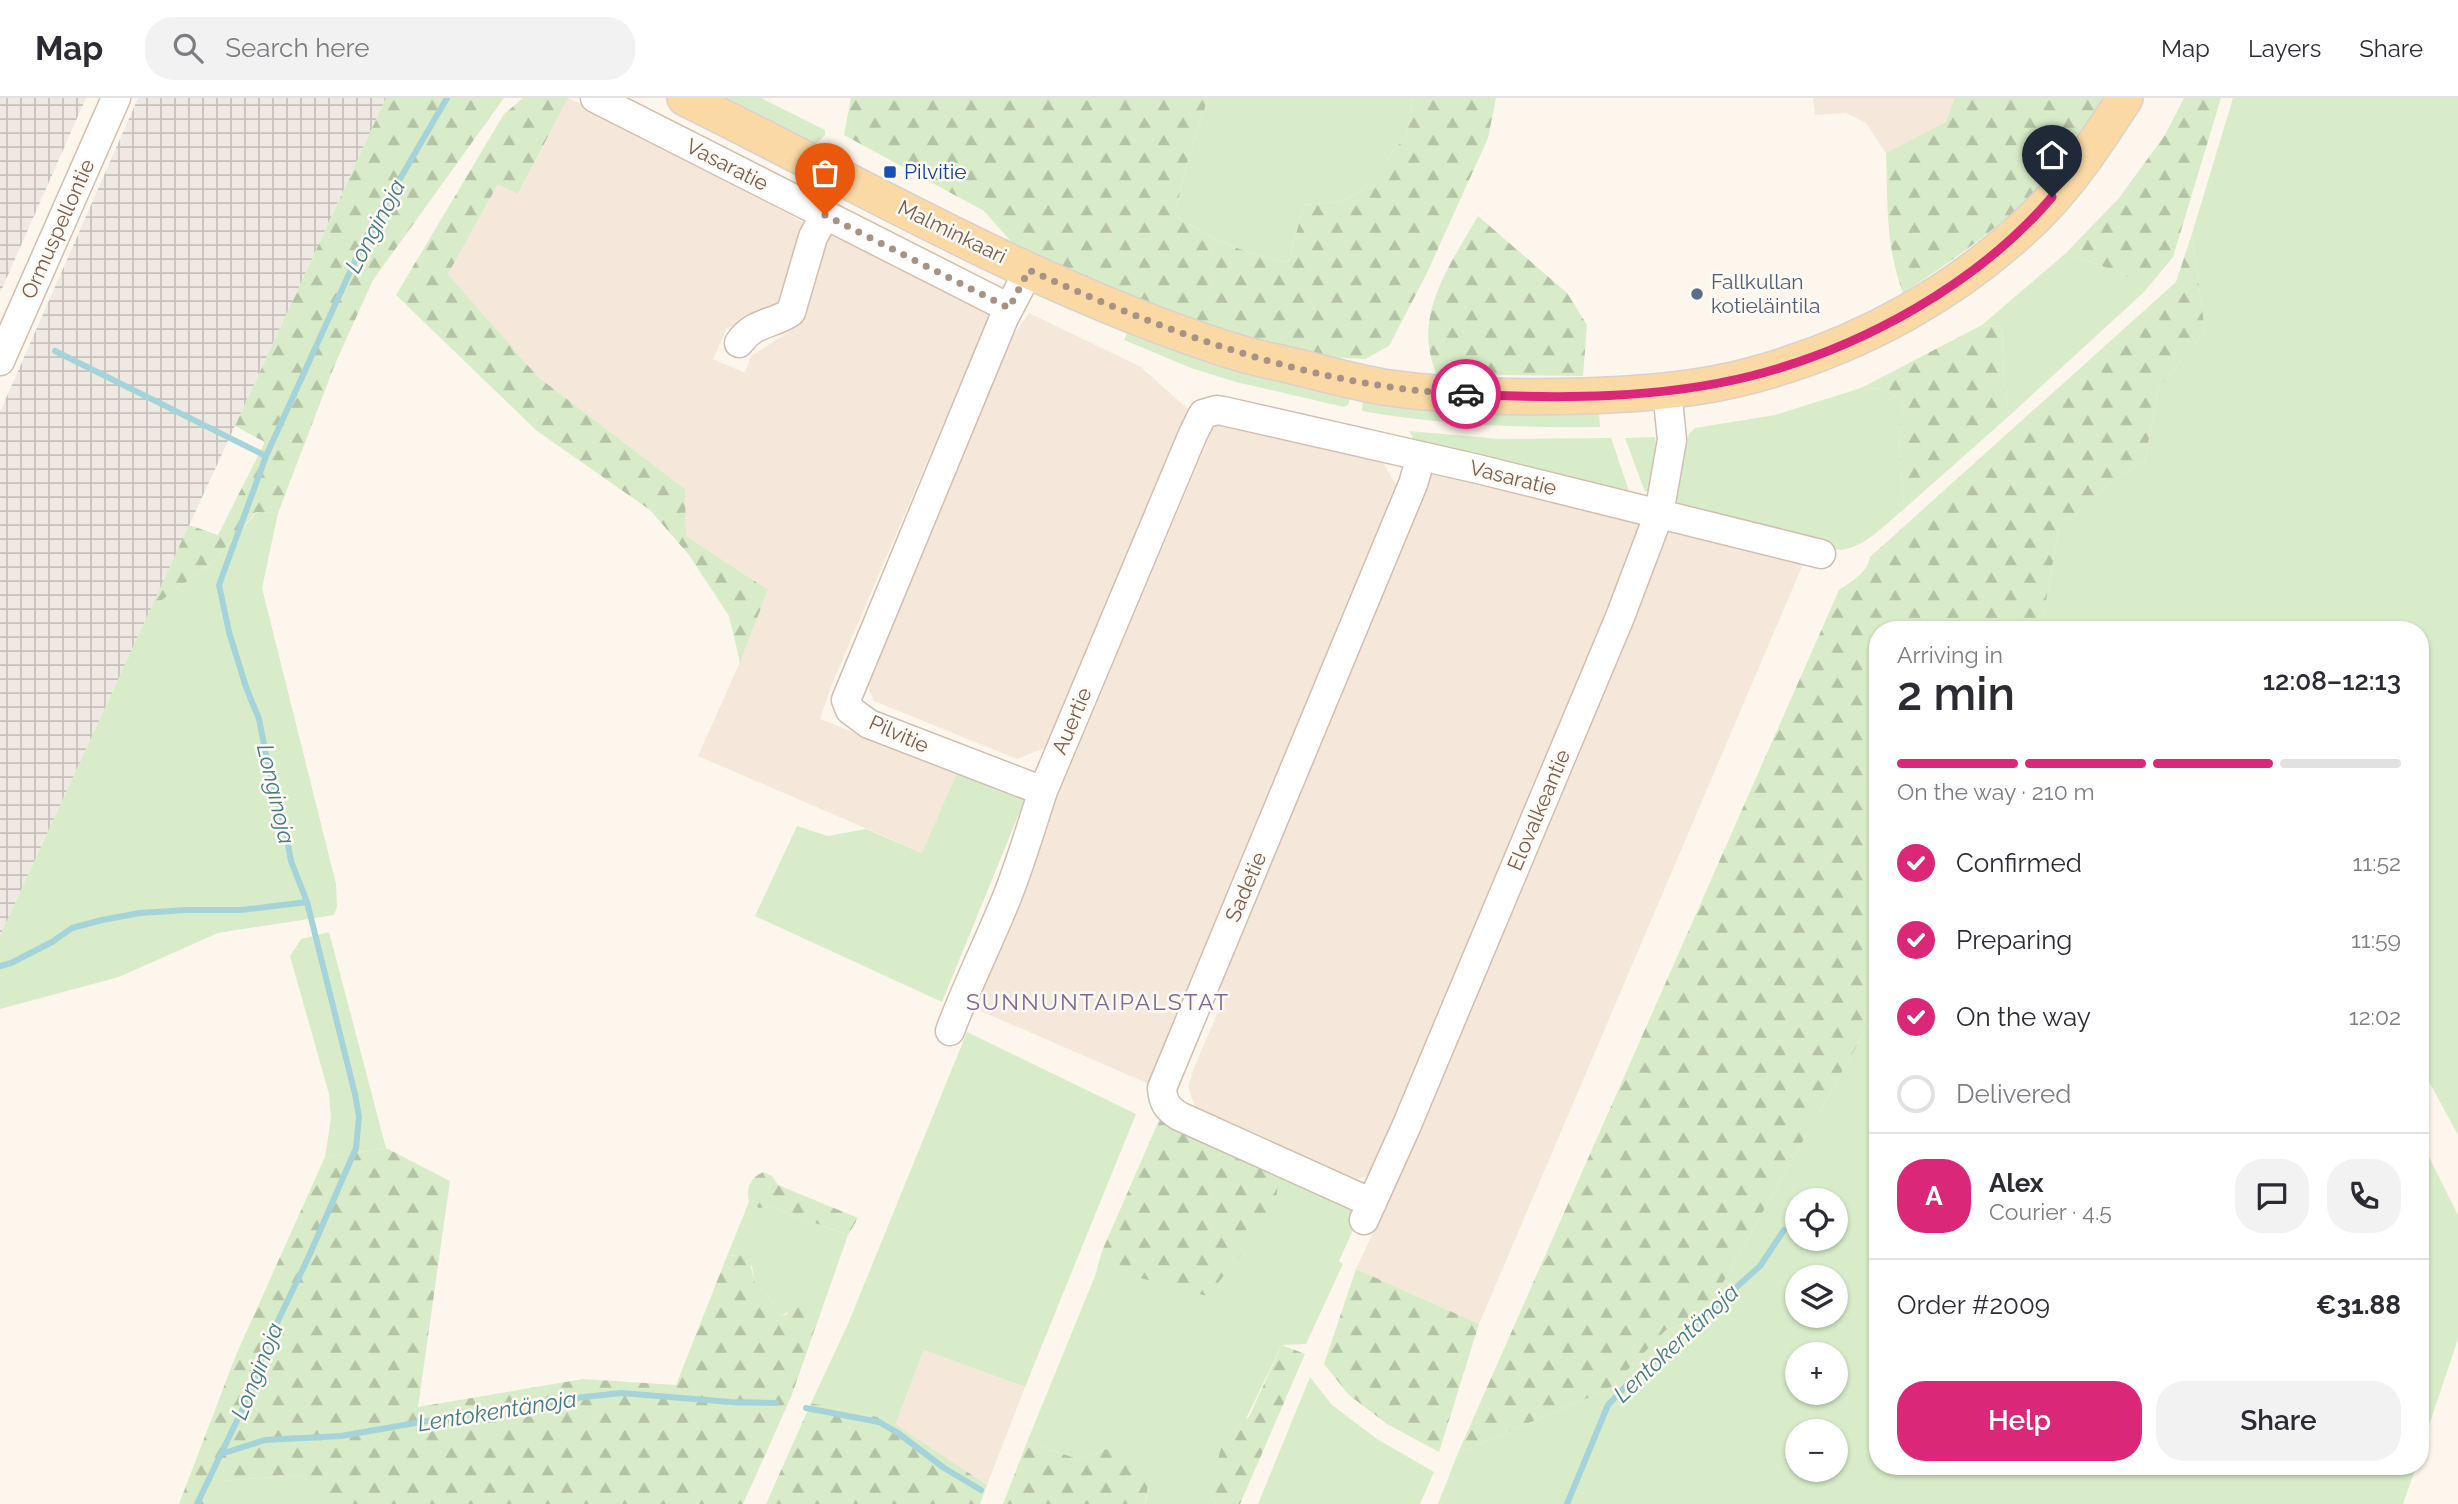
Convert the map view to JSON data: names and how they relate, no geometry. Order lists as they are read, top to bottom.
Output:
{
  "streets": {
    "main road": ["Malminkaari"],
    "street": [
      "Vasaratie",
      "Ormuspellontie",
      "Auertie",
      "Pilvitie",
      "Elovalkeantie",
      "Sadetie"
    ]
  },
  "crossings": [
    ["Vasaratie", "Auertie"],
    ["Vasaratie", "Pilvitie"],
    ["Vasaratie", "Elovalkeantie"],
    ["Vasaratie", "Sadetie"],
    ["Malminkaari", "Pilvitie"],
    ["Malminkaari", "Elovalkeantie"],
    ["Auertie", "Pilvitie"],
    ["Elovalkeantie", "Sadetie"]
  ],
  "districts": ["SUNNUNTAIPALSTAT"],
  "water": ["Longinoja", "Lentokentänoja"],
  "places": {
    "transit": ["Pilvitie"],
    "other": ["Fallkullan kotieläintila"]
  },
  "page": {
    "header": "Map",
    "search": "Search here",
    "nav": ["Map", "Layers", "Share"],
    "heading": ["2 min", "Arriving in", "12:08–12:13"],
    "panel": [
      "Alex",
      "Courier · 4.5",
      "Order #2009",
      "€31.88"
    ],
    "bar": "On the way · 210 m",
    "list": [
      ["Confirmed", "11:52"],
      ["Preparing", "11:59"],
      ["On the way", "12:02"],
      "Delivered"
    ],
    "round": "A",
    "map_buttons": ["+", "−"],
    "buttons": ["Help", "Share"]
  }
}
